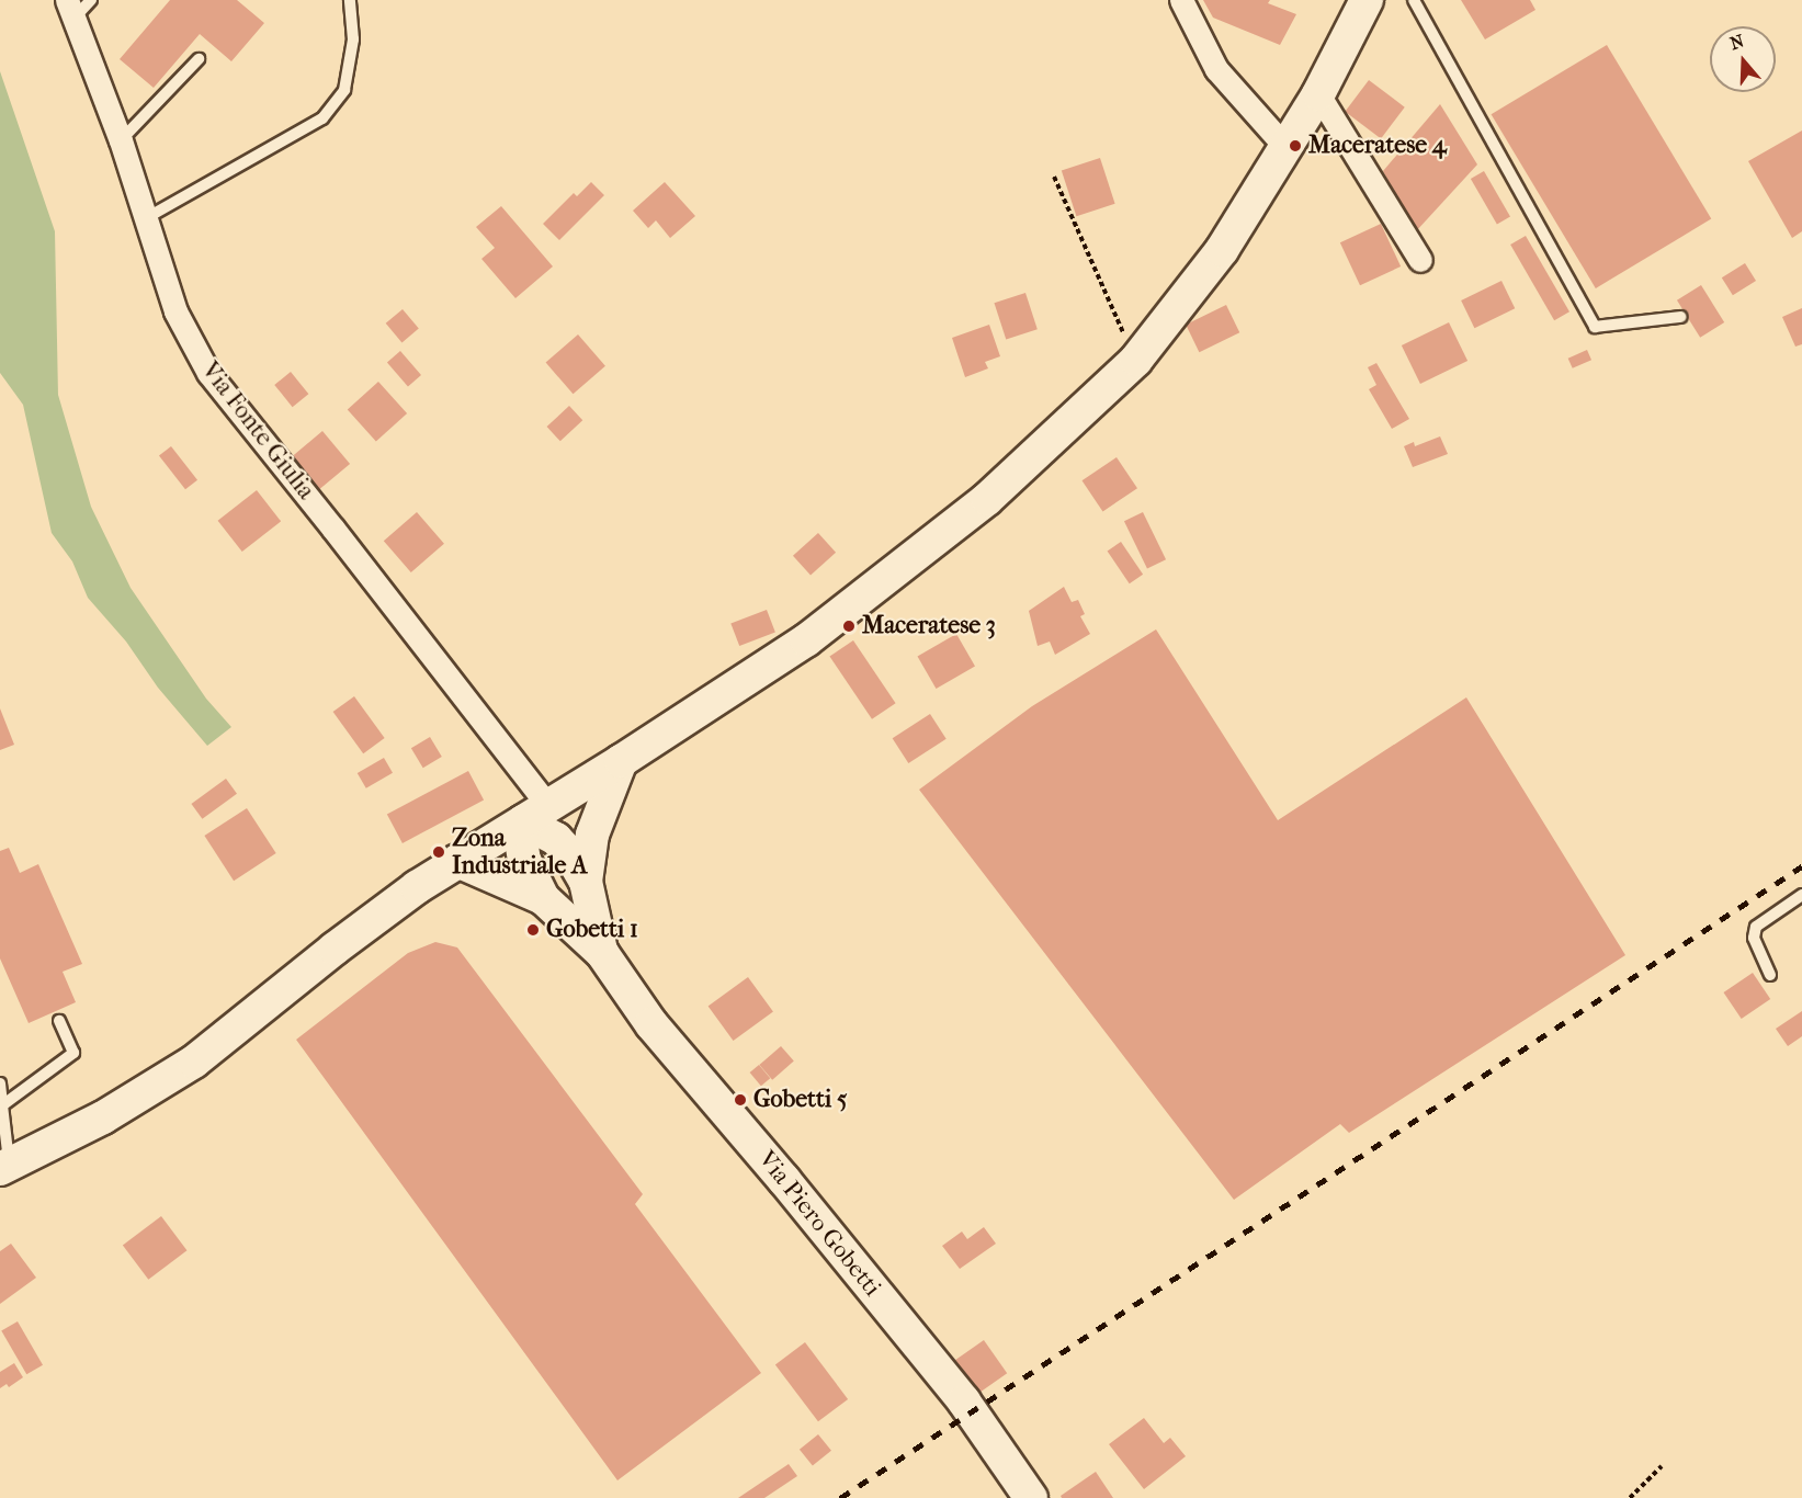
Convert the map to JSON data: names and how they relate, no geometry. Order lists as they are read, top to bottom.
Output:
{
  "streets": {
    "main road": ["Via Piero Gobetti"],
    "street": ["Via Fonte Giulia"]
  },
  "places": [
    "Maceratese 4",
    "Maceratese 3",
    "Zona Industriale A",
    "Gobetti 1",
    "Gobetti 5"
  ],
  "north": "top"
}
